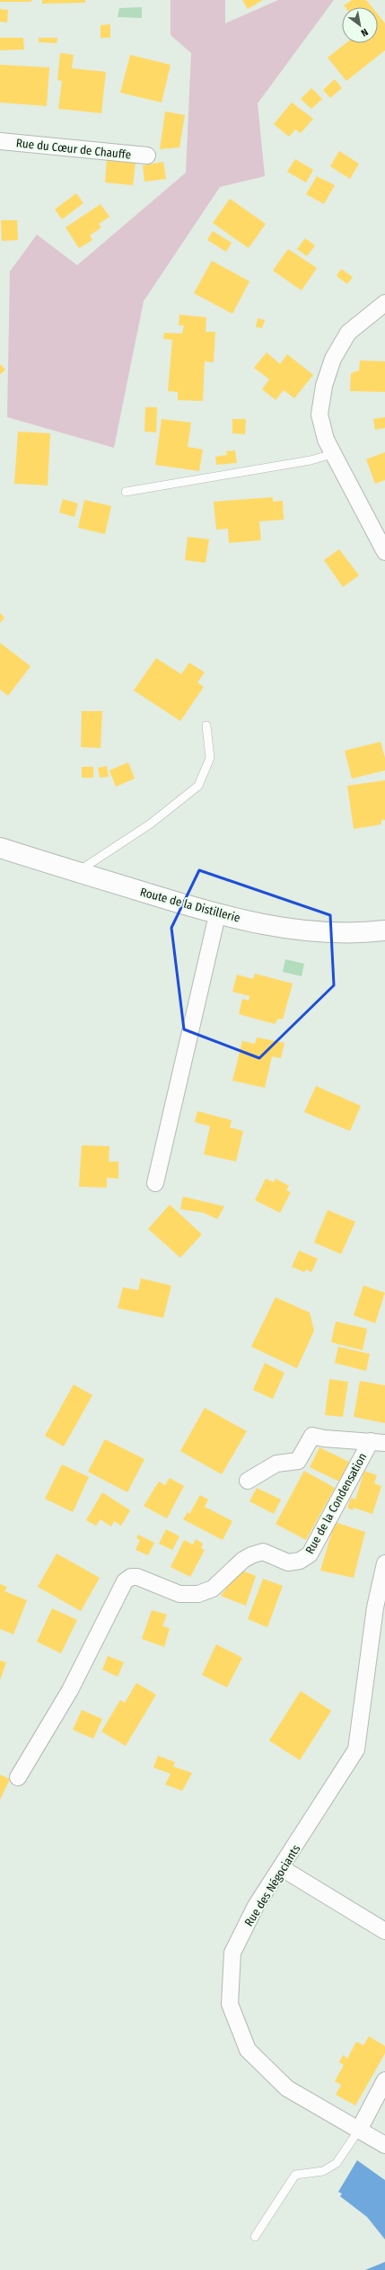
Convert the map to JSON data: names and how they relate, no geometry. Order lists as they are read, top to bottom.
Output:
{
  "streets": {
    "street": [
      "Rue du Cœur de Chauffe",
      "Route de la Distillerie",
      "Rue de la Condensation",
      "Rue des Négociants"
    ]
  },
  "north": "bottom right"
}
